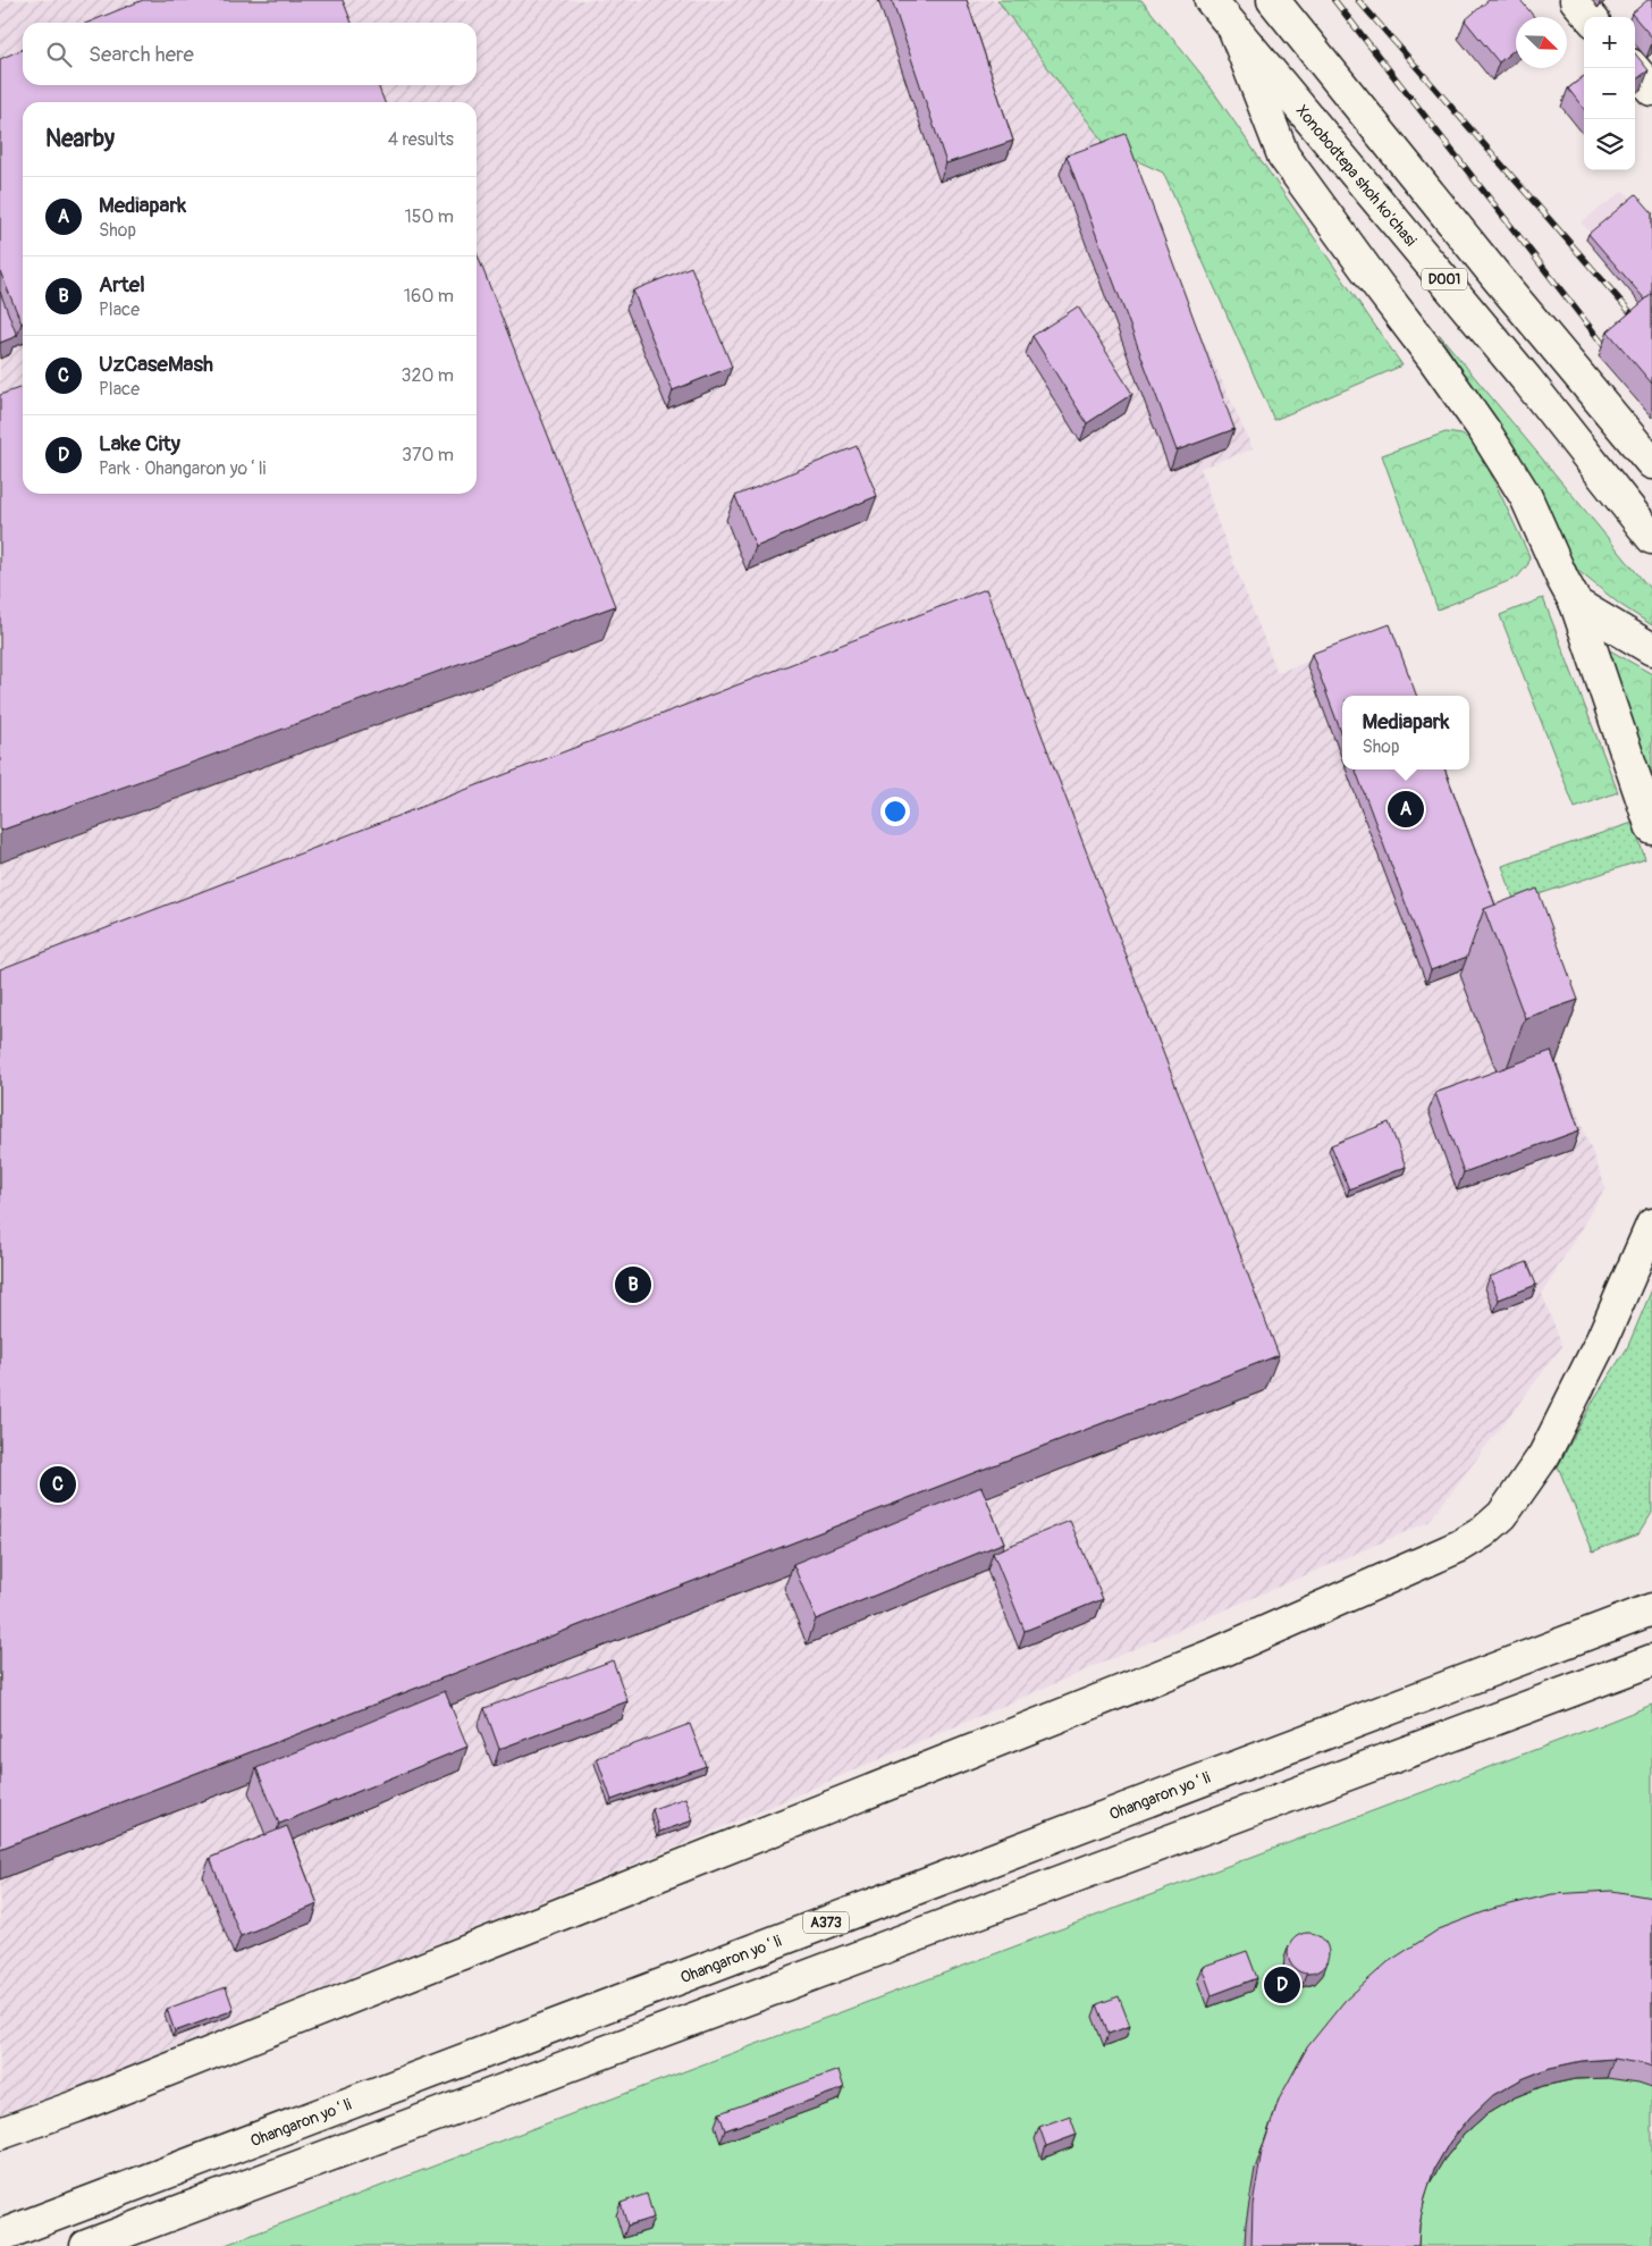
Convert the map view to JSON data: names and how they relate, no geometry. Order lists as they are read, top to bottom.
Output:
{
  "streets": {
    "main road": [
      "Xonobodtepa shoh ko'chasi",
      "D001",
      "Ohangaron yoʻli",
      "A373"
    ]
  },
  "north": "bottom right",
  "page": {
    "map_buttons": ["+", "−"],
    "search": "Search here",
    "heading": ["Nearby", "4 results"],
    "list": [
      {
        "mark": "A",
        "name": "Mediapark",
        "note": "Shop",
        "value": "150 m"
      },
      {
        "mark": "B",
        "name": "Artel",
        "note": "Place",
        "value": "160 m"
      },
      {
        "mark": "C",
        "name": "UzCaseMash",
        "note": "Place",
        "value": "320 m"
      },
      {
        "mark": "D",
        "name": "Lake City",
        "note": "Park · Ohangaron yoʻli",
        "value": "370 m"
      }
    ],
    "popup": ["Mediapark", "Shop"],
    "pins": [
      "A",
      "B",
      "C",
      "D"
    ]
  }
}
